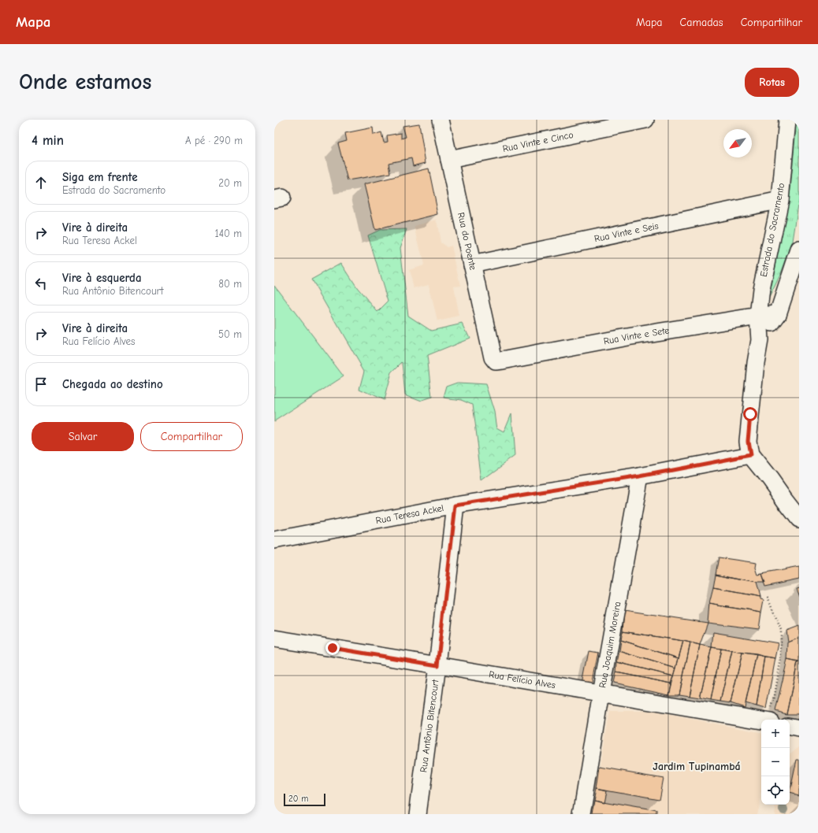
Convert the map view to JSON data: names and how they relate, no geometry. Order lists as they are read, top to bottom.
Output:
{
  "streets": {
    "street": [
      "Rua Vinte e Cinco",
      "Estrada do Sacramento",
      "Rua Vinte e Seis",
      "Rua do Poente",
      "Rua Vinte e Sete",
      "Rua Teresa Ackel",
      "Rua Joaquim Moreira",
      "Rua Felício Alves",
      "Rua Antônio Bitencourt"
    ]
  },
  "crossings": [
    ["Rua Vinte e Cinco", "Rua do Poente"],
    ["Estrada do Sacramento", "Rua Vinte e Seis"],
    ["Estrada do Sacramento", "Rua Vinte e Sete"],
    ["Estrada do Sacramento", "Rua Teresa Ackel"],
    ["Rua Vinte e Seis", "Rua do Poente"],
    ["Rua do Poente", "Rua Vinte e Sete"],
    ["Rua Teresa Ackel", "Rua Joaquim Moreira"],
    ["Rua Teresa Ackel", "Rua Antônio Bitencourt"],
    ["Rua Joaquim Moreira", "Rua Felício Alves"],
    ["Rua Felício Alves", "Rua Antônio Bitencourt"]
  ],
  "districts": ["Jardim Tupinambá"],
  "scale_bar": "20 m",
  "north": "bottom left",
  "page": {
    "header": "Mapa",
    "nav": ["Mapa", "Camadas", "Compartilhar"],
    "buttons": [
      "Rotas",
      ["Salvar", "Compartilhar"]
    ],
    "title": "Onde estamos",
    "heading": ["4 min", "A pé · 290 m"],
    "list": [
      ["Siga em frente", "Estrada do Sacramento", "20 m"],
      ["Vire à direita", "Rua Teresa Ackel", "140 m"],
      ["Vire à esquerda", "Rua Antônio Bitencourt", "80 m"],
      ["Vire à direita", "Rua Felício Alves", "50 m"],
      "Chegada ao destino"
    ],
    "map_buttons": ["+", "−"],
    "scale": "20 m"
  }
}
